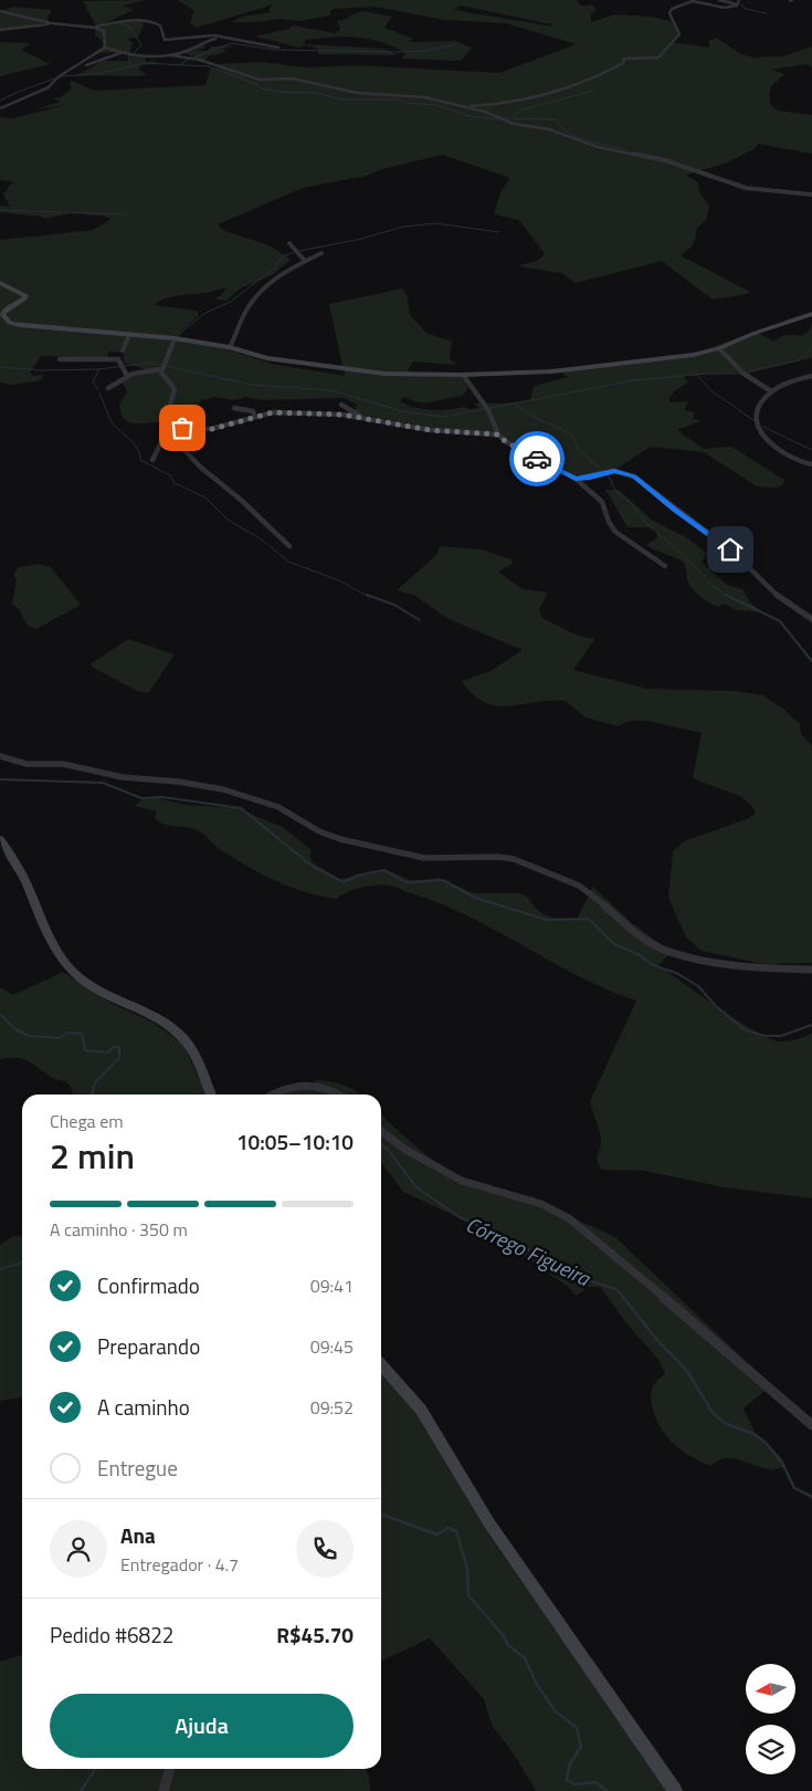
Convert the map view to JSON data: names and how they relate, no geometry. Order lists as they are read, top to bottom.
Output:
{
  "water": ["Córrego Figueira"],
  "north": "left",
  "page": {
    "heading": ["2 min", "Chega em", "10:05–10:10"],
    "panel": [
      "Ana",
      "Entregador · 4.7",
      "Pedido #6822",
      "R$45.70"
    ],
    "bar": "A caminho · 350 m",
    "list": [
      ["Confirmado", "09:41"],
      ["Preparando", "09:45"],
      ["A caminho", "09:52"],
      "Entregue"
    ],
    "buttons": "Ajuda"
  }
}
